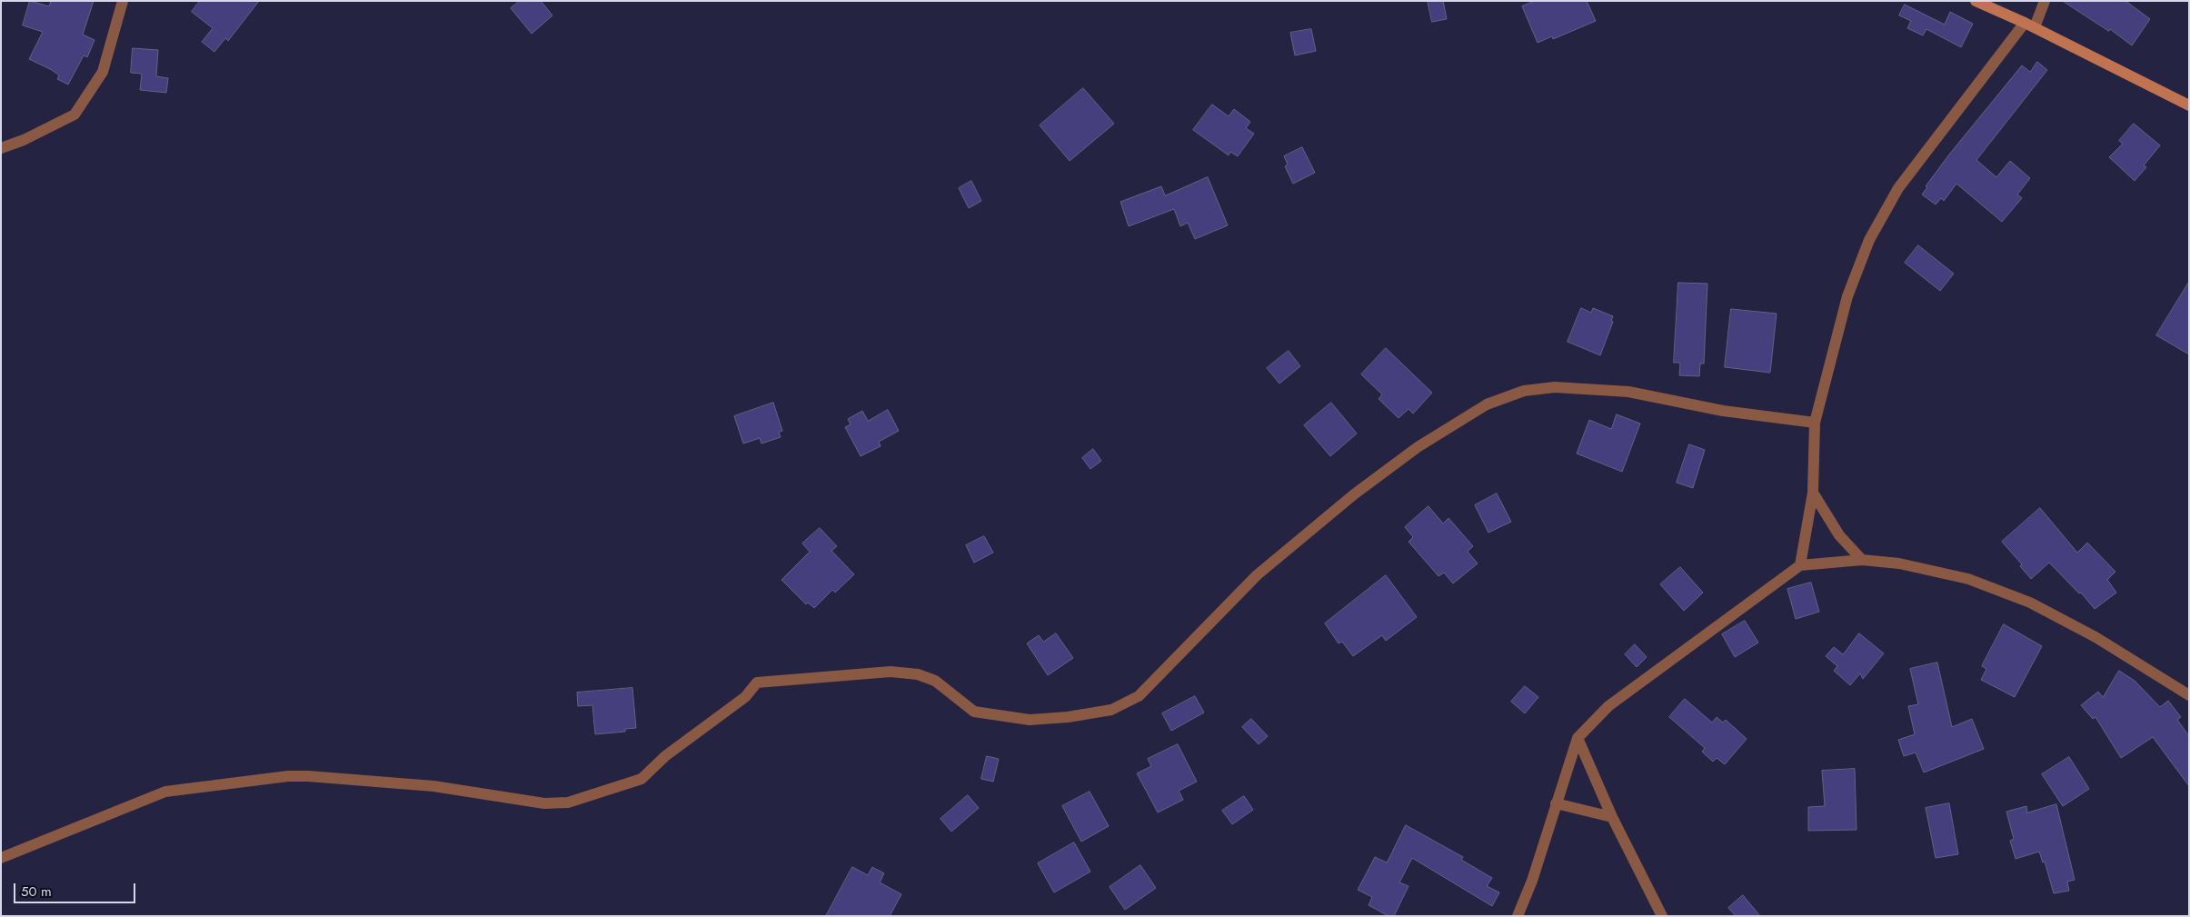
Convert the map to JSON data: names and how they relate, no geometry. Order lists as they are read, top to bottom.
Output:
{
  "scale_bar": "50 m"
}
